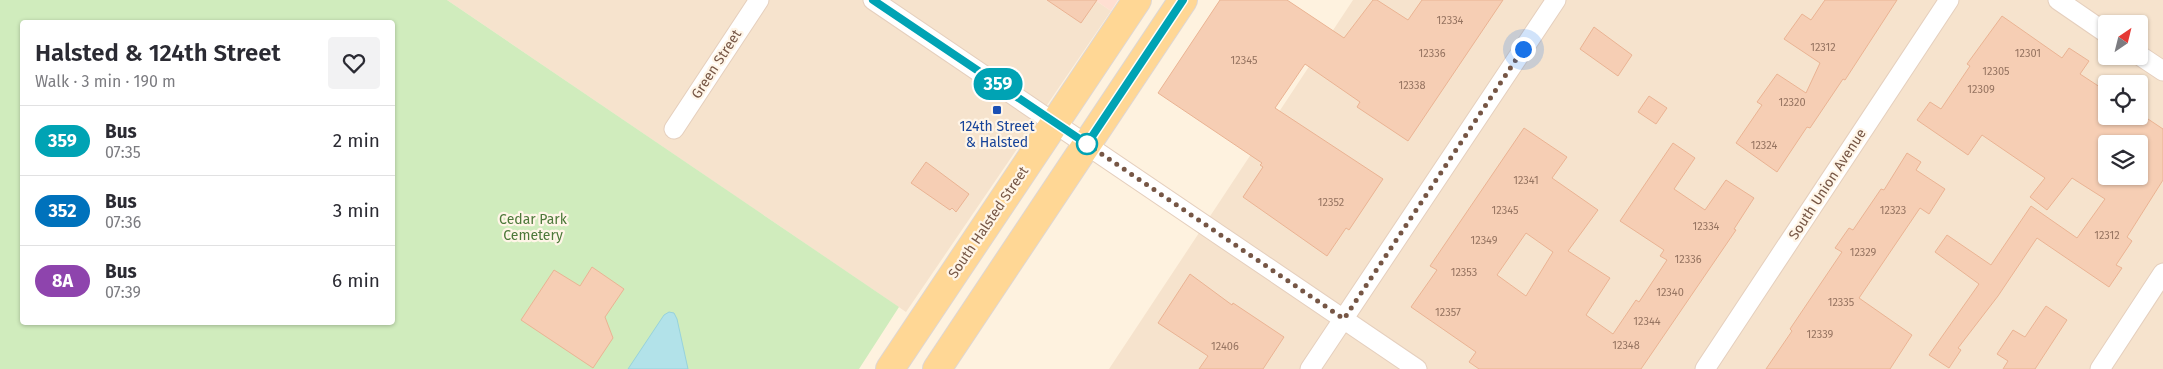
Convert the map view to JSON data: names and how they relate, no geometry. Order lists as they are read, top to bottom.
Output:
{
  "streets": {
    "main road": ["South Halsted Street"],
    "street": ["Green Street", "South Union Avenue"]
  },
  "parks": ["Cedar Park Cemetery"],
  "places": {
    "transit": ["124th Street & Halsted"]
  },
  "lines": ["bus line 359"],
  "house_numbers": [
    "12334",
    "12312",
    "12336",
    "12301",
    "12345",
    "12305",
    "12338",
    "12309",
    "12320",
    "12324",
    "12341",
    "12352",
    "12345",
    "12323",
    "12334",
    "12312",
    "12349",
    "12329",
    "12336",
    "12353",
    "12340",
    "12335",
    "12357",
    "12344",
    "12339",
    "12348",
    "12406"
  ],
  "north": "top right",
  "page": {
    "on_map": "359",
    "heading": ["Halsted & 124th Street", "Walk · 3 min · 190 m"],
    "list": [
      {
        "mark": "359",
        "name": "Bus",
        "note": "07:35",
        "value": "2 min"
      },
      {
        "mark": "352",
        "name": "Bus",
        "note": "07:36",
        "value": "3 min"
      },
      {
        "mark": "8A",
        "name": "Bus",
        "note": "07:39",
        "value": "6 min"
      }
    ]
  }
}
